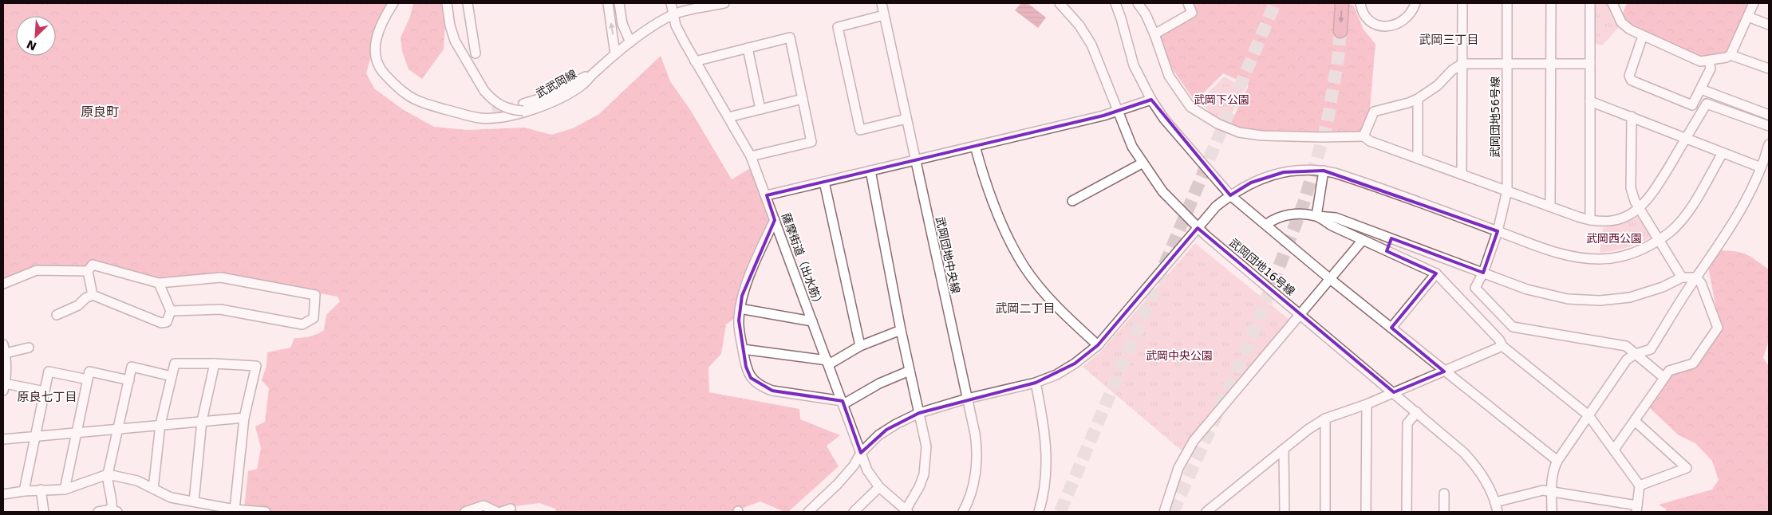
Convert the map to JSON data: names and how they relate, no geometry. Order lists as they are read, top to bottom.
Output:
{
  "streets": {
    "street": [
      "武武岡線",
      "武岡団地56号線",
      "武岡団地中央線",
      "薩摩街道（出水筋）",
      "武岡団地16号線"
    ]
  },
  "crossings": [
    ["武武岡線", "薩摩街道（出水筋）"]
  ],
  "districts": [
    "武岡三丁目",
    "原良町",
    "武岡二丁目",
    "原良七丁目"
  ],
  "parks": ["武岡下公園", "武岡西公園", "武岡中央公園"],
  "north": "bottom left"
}
